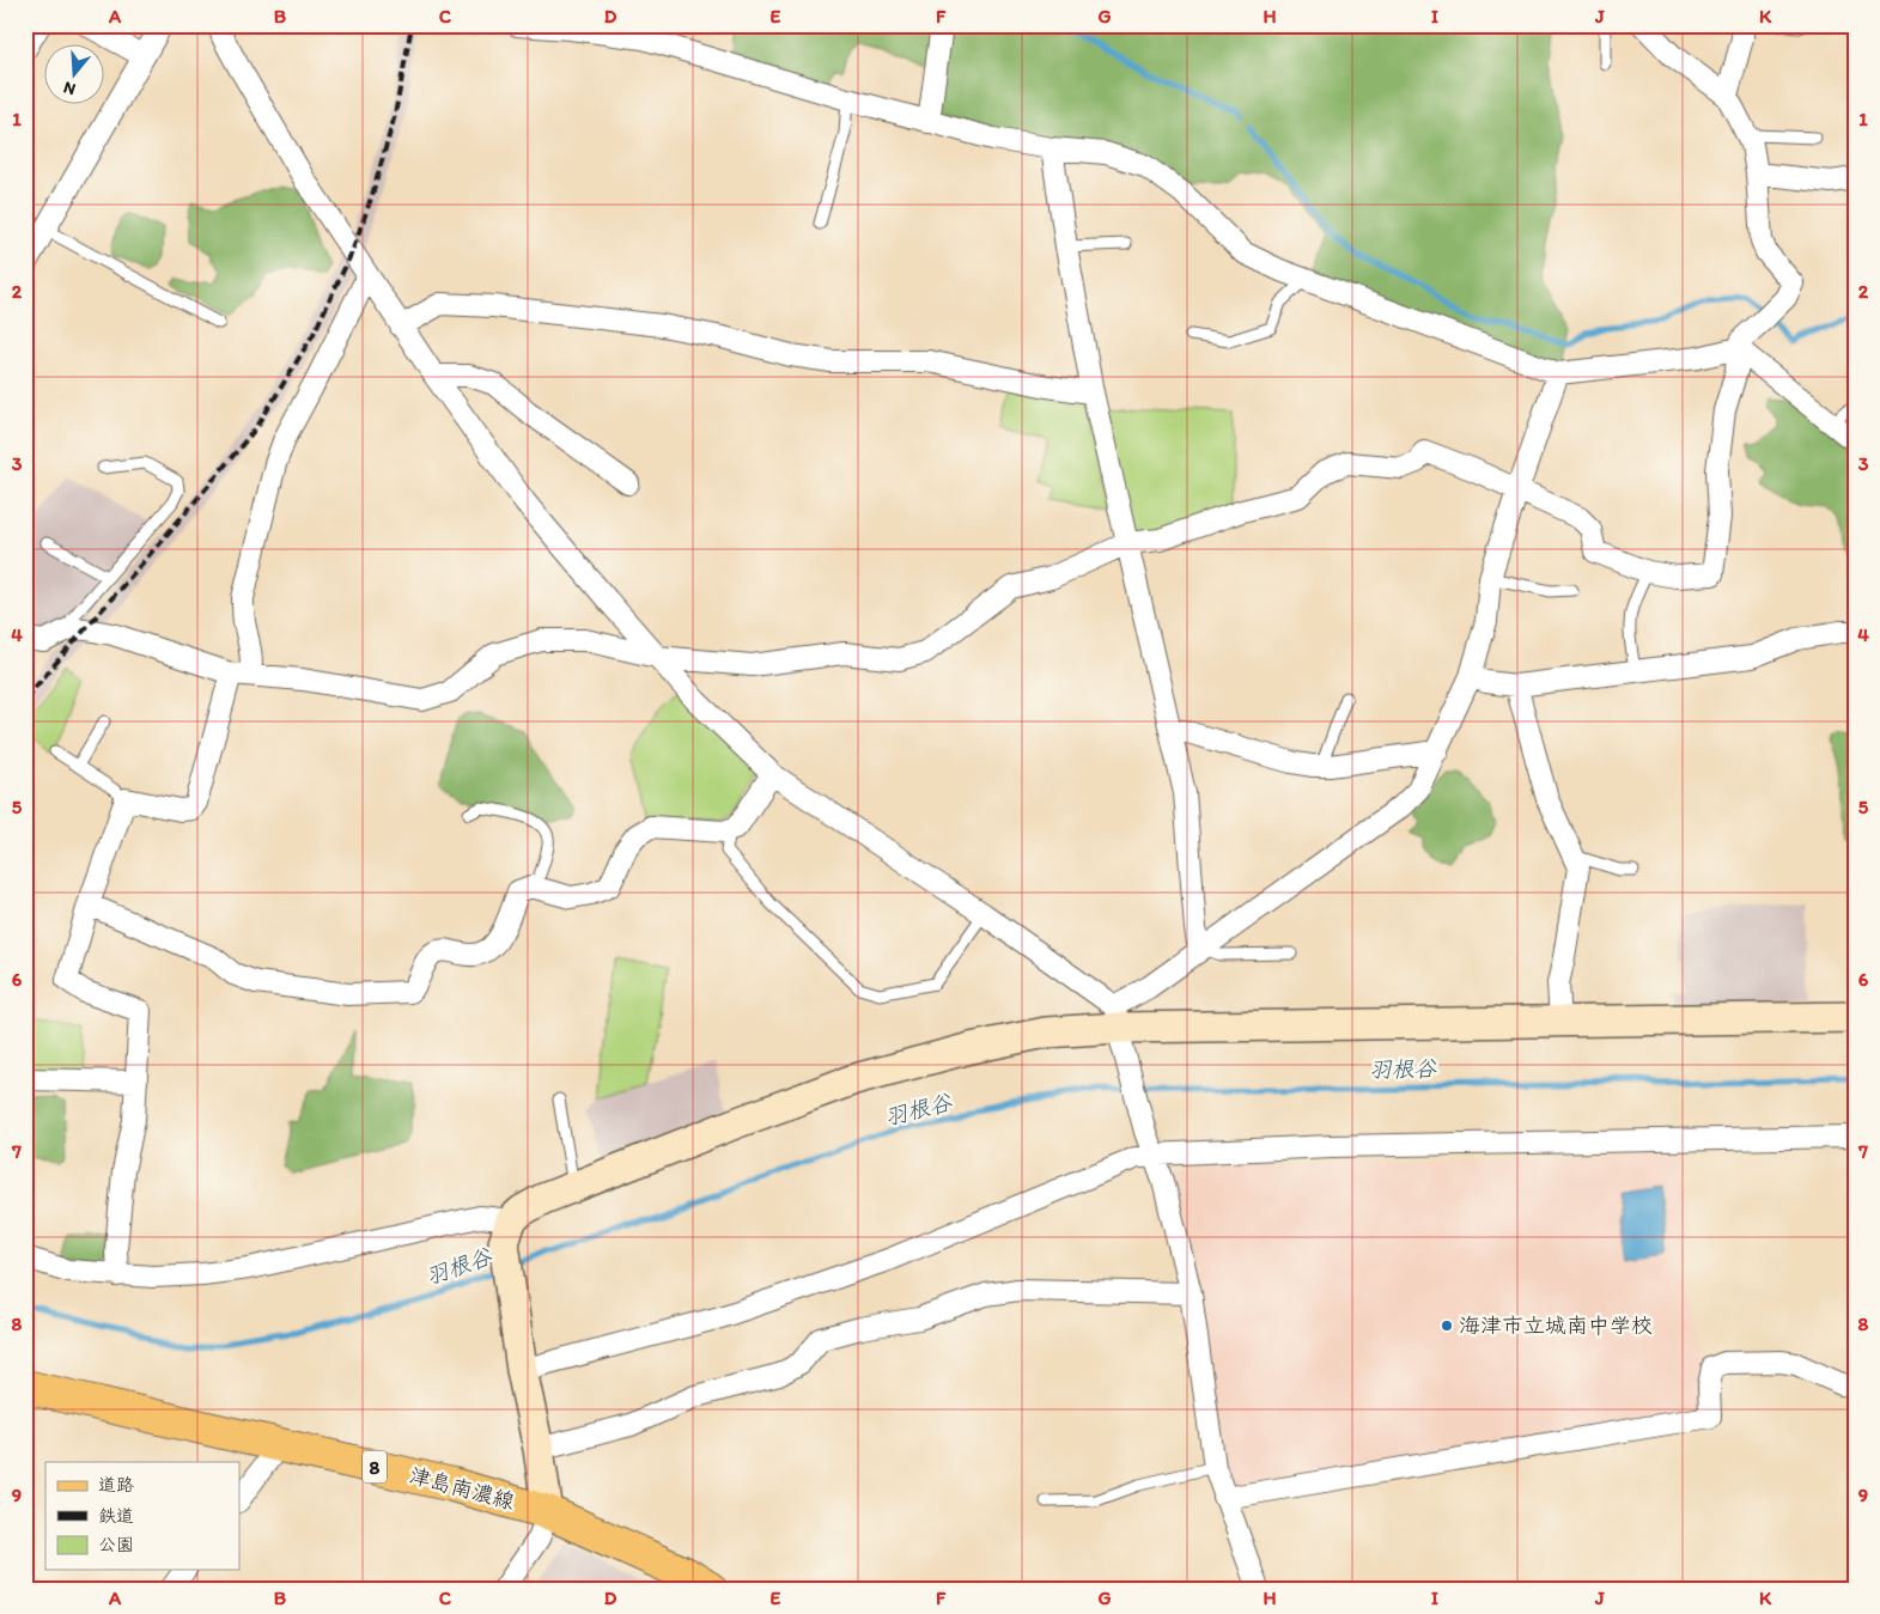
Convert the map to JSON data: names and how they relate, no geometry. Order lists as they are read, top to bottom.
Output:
{
  "streets": {
    "main road": ["8", "津島南濃線"]
  },
  "water": ["羽根谷"],
  "places": ["海津市立城南中学校"],
  "legend": ["道路", "鉄道", "公園"],
  "north": "bottom",
  "grid": {
    "columns": [
      "A",
      "B",
      "C",
      "D",
      "E",
      "F",
      "G",
      "H",
      "I",
      "J",
      "K"
    ],
    "rows": [
      "1",
      "2",
      "3",
      "4",
      "5",
      "6",
      "7",
      "8",
      "9"
    ]
  }
}
